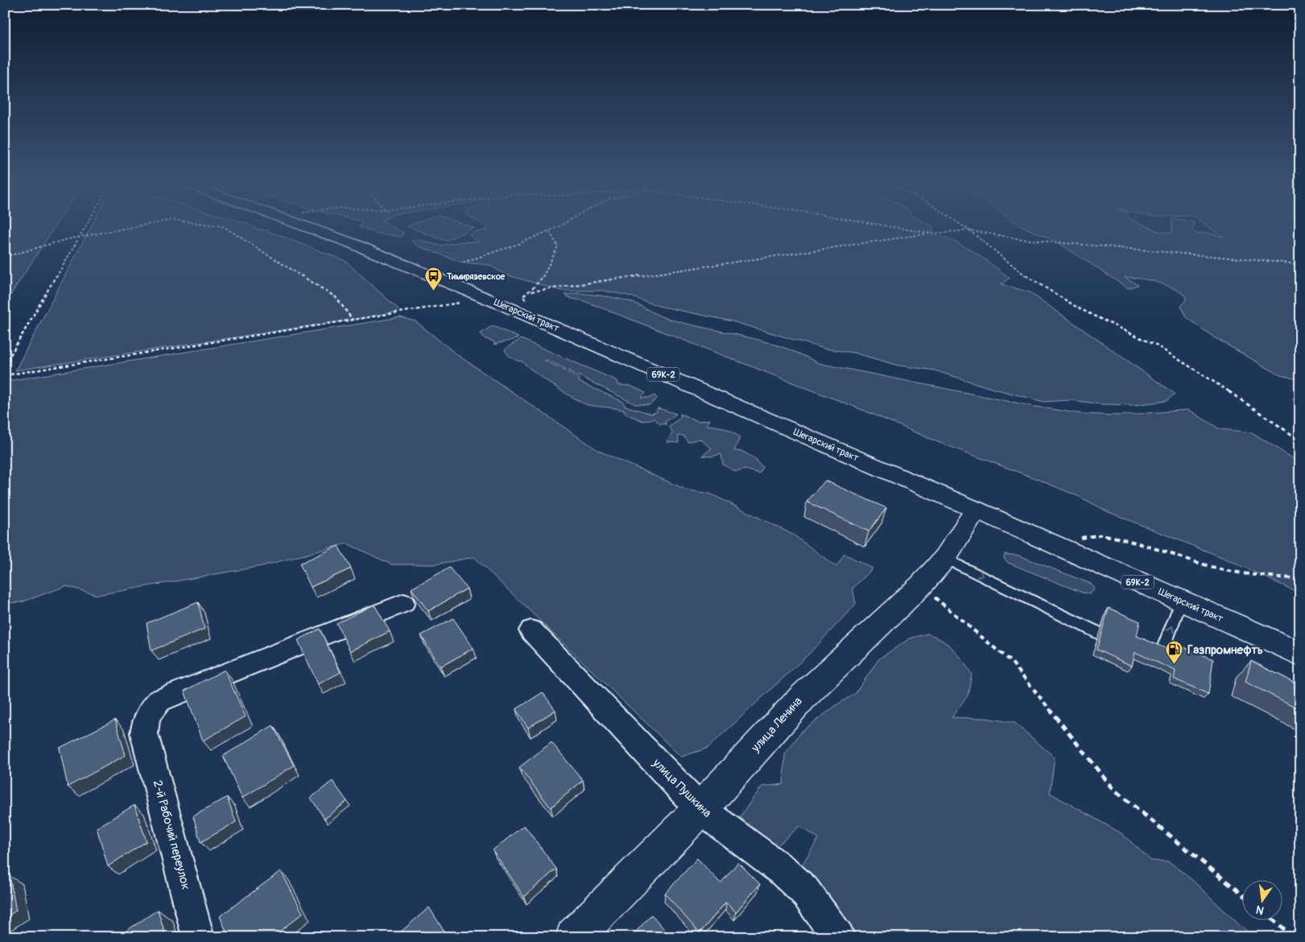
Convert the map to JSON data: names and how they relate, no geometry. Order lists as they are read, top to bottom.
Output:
{
  "streets": {
    "main road": ["Шегарский тракт", "69К-2", "улица Ленина"],
    "street": ["улица Пушкина", "2-й Рабочий переулок"]
  },
  "crossings": [
    ["Шегарский тракт", "улица Ленина"],
    ["улица Ленина", "улица Пушкина"]
  ],
  "places": {
    "bus stop": ["Тимирязевское"],
    "fuel station": ["Газпромнефть"]
  },
  "north": "bottom"
}
